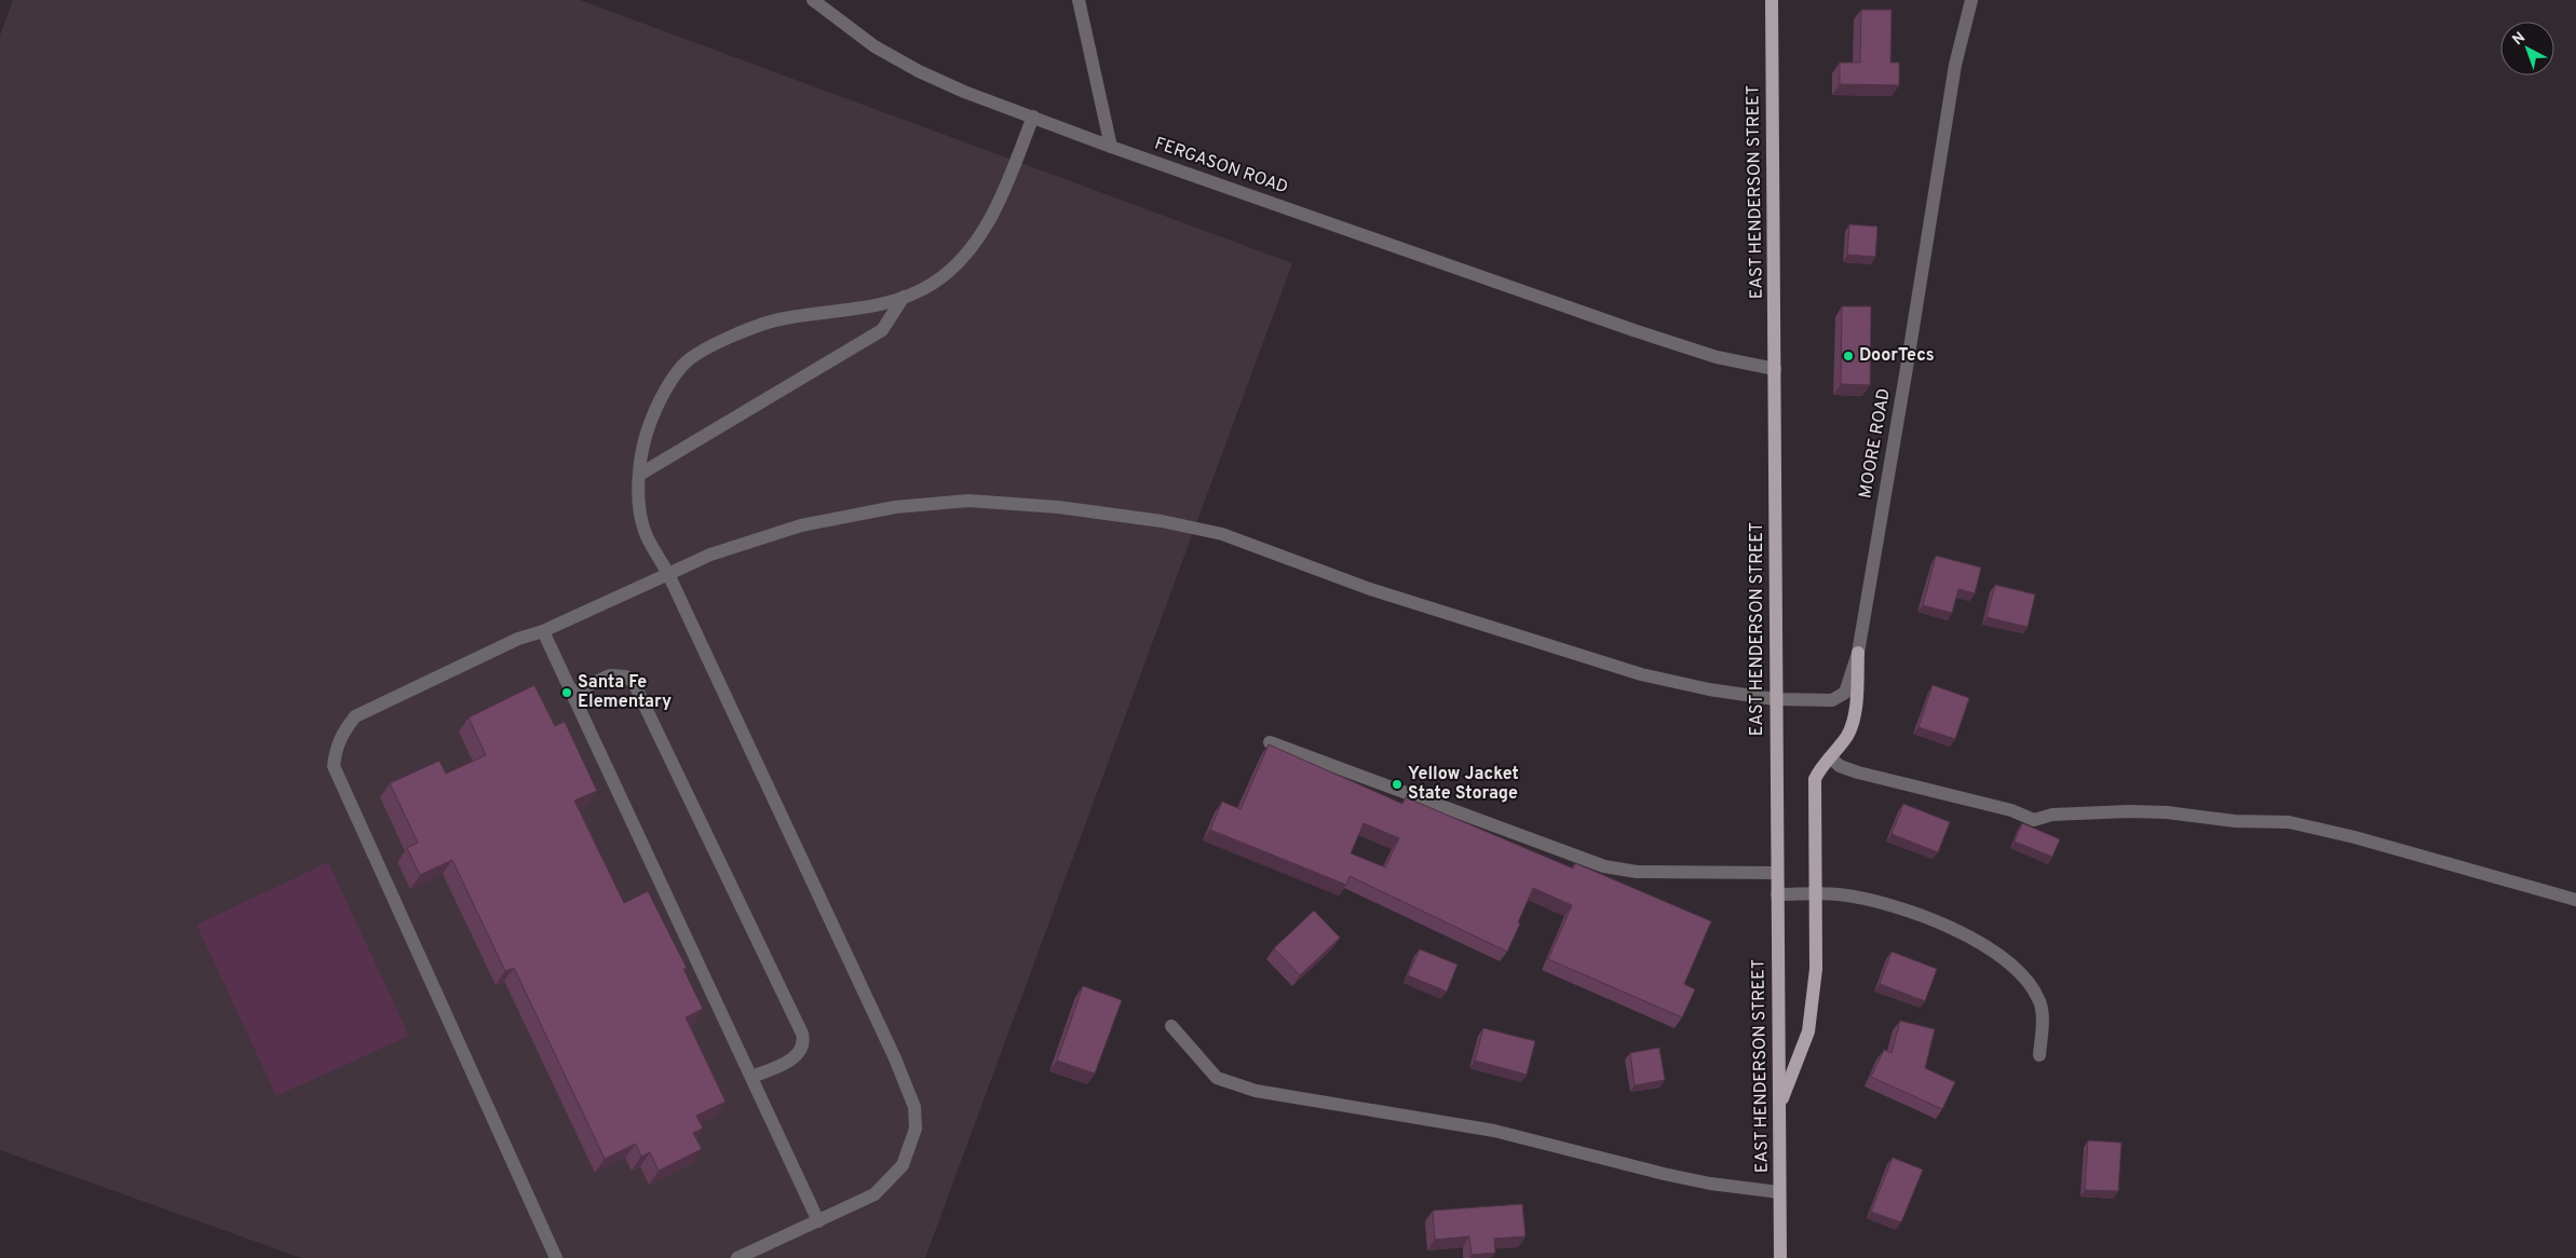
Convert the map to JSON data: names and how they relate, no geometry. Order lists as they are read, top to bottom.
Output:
{
  "streets": {
    "main road": ["EAST HENDERSON STREET"],
    "street": ["FERGASON ROAD", "MOORE ROAD"]
  },
  "crossings": [
    ["FERGASON ROAD", "EAST HENDERSON STREET"],
    ["EAST HENDERSON STREET", "MOORE ROAD"]
  ],
  "places": ["DoorTecs", "Santa Fe Elementary", "Yellow Jacket State Storage"],
  "north": "top left"
}
